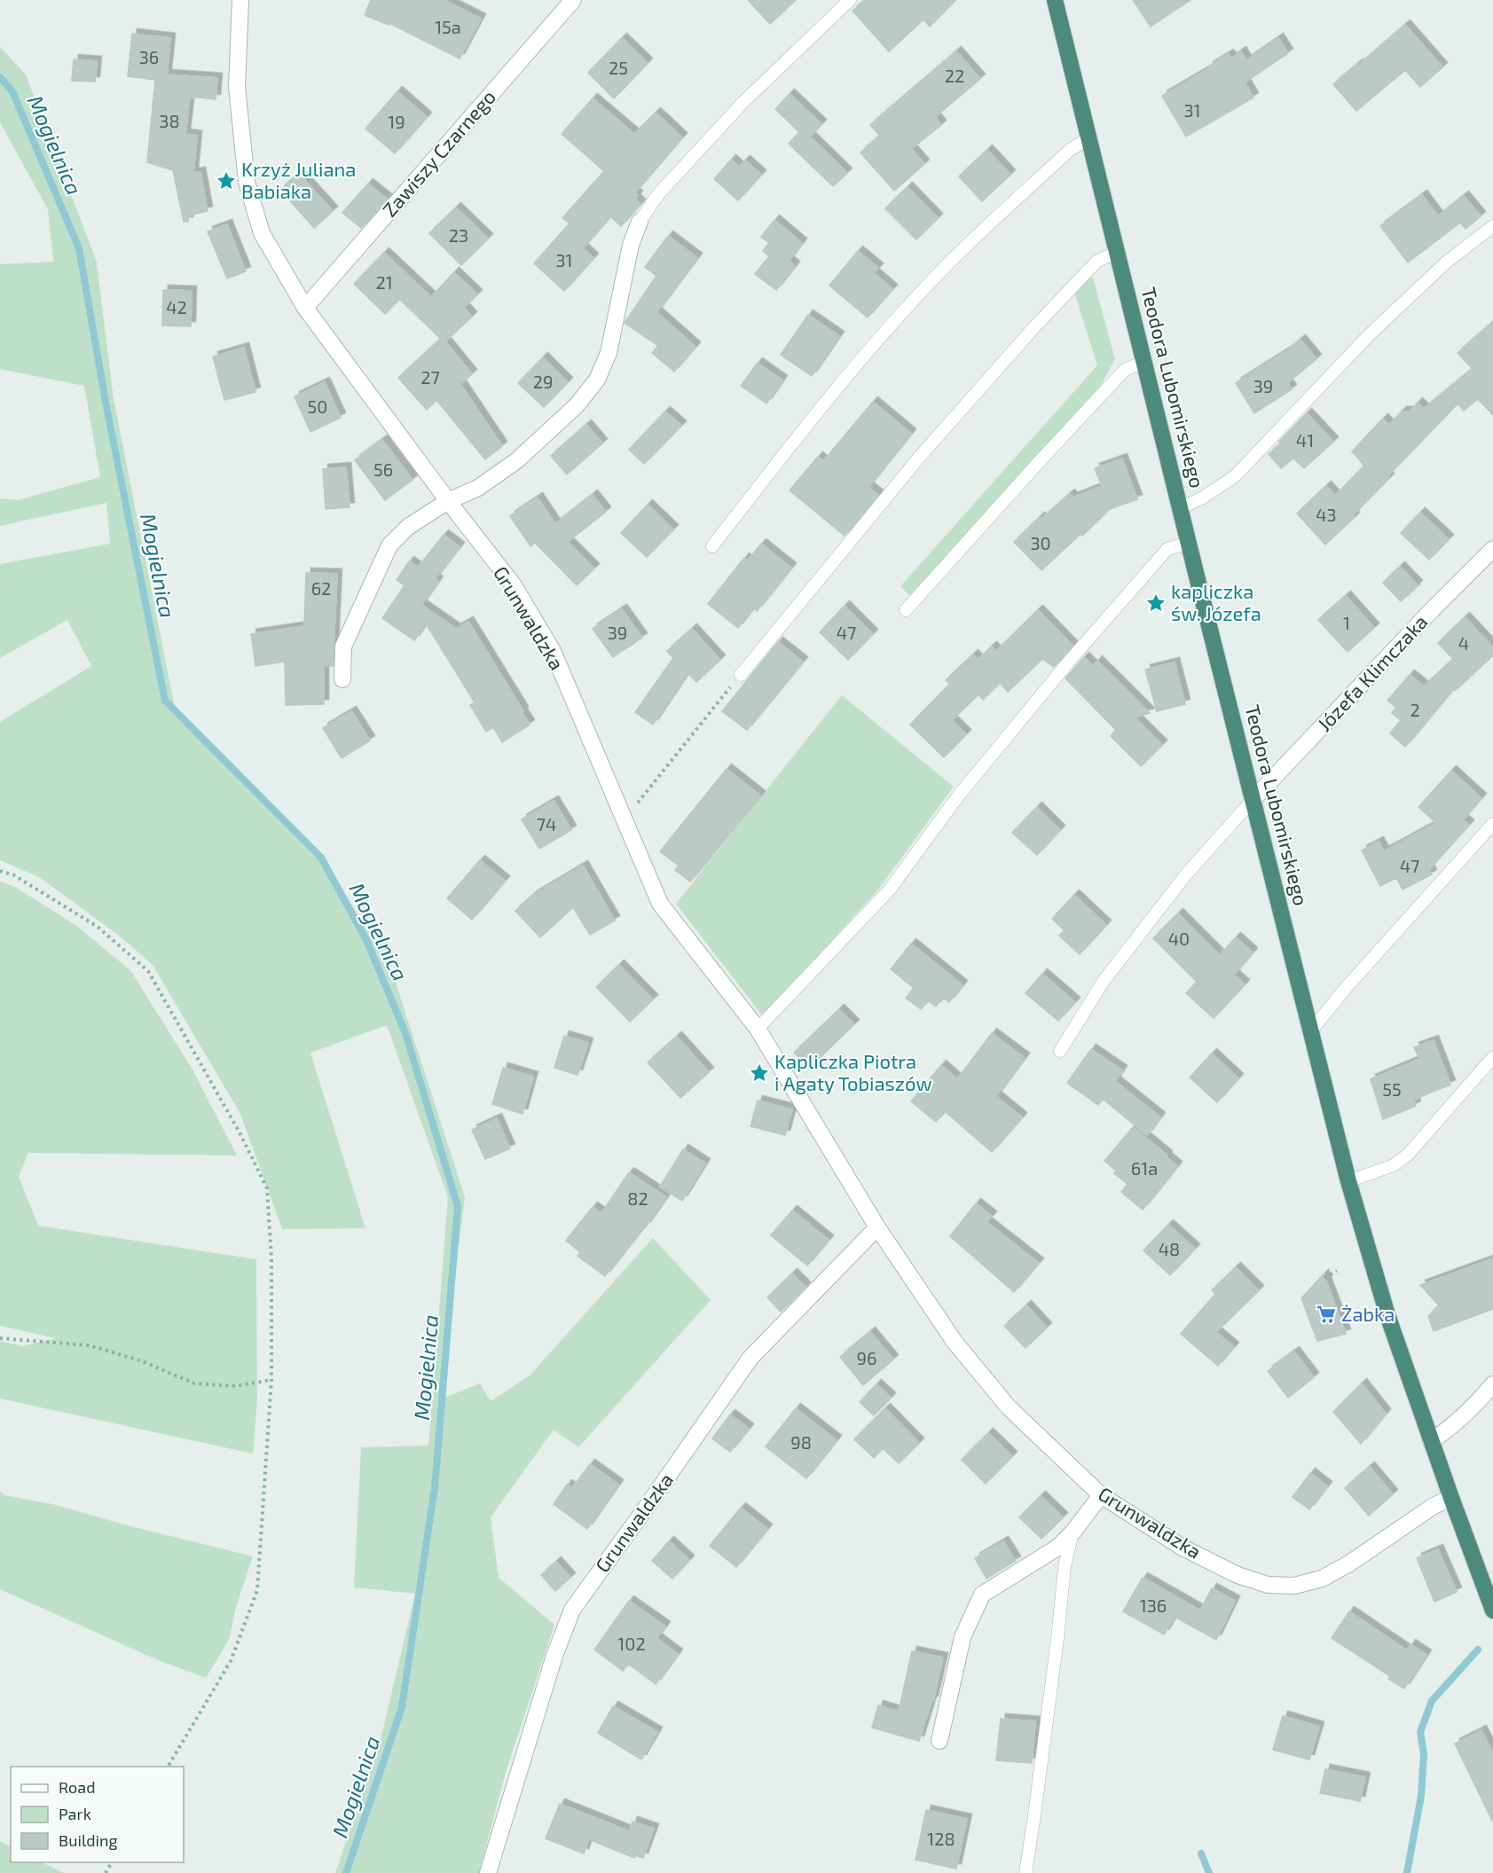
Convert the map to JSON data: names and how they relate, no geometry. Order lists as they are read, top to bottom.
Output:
{
  "streets": {
    "highway": ["Teodora Lubomirskiego"],
    "street": ["Zawiszy Czarnego", "Grunwaldzka", "Józefa Klimczaka"]
  },
  "crossings": [
    ["Zawiszy Czarnego", "Grunwaldzka"],
    ["Teodora Lubomirskiego", "Grunwaldzka"],
    ["Teodora Lubomirskiego", "Józefa Klimczaka"]
  ],
  "water": ["Mogielnica"],
  "places": {
    "place": ["Krzyż Juliana Babiaka", "kapliczka św. Józefa", "Kapliczka Piotra i Agaty Tobiaszów"],
    "supermarket": ["Żabka"]
  },
  "house_numbers": [
    "15a",
    "36",
    "25",
    "22",
    "31",
    "38",
    "19",
    "23",
    "31",
    "21",
    "42",
    "27",
    "29",
    "39",
    "50",
    "41",
    "56",
    "43",
    "30",
    "62",
    "1",
    "39",
    "47",
    "4",
    "2",
    "74",
    "47",
    "40",
    "55",
    "61a",
    "82",
    "48",
    "96",
    "98",
    "136",
    "102",
    "128"
  ],
  "legend": ["Road", "Park", "Building"]
}
